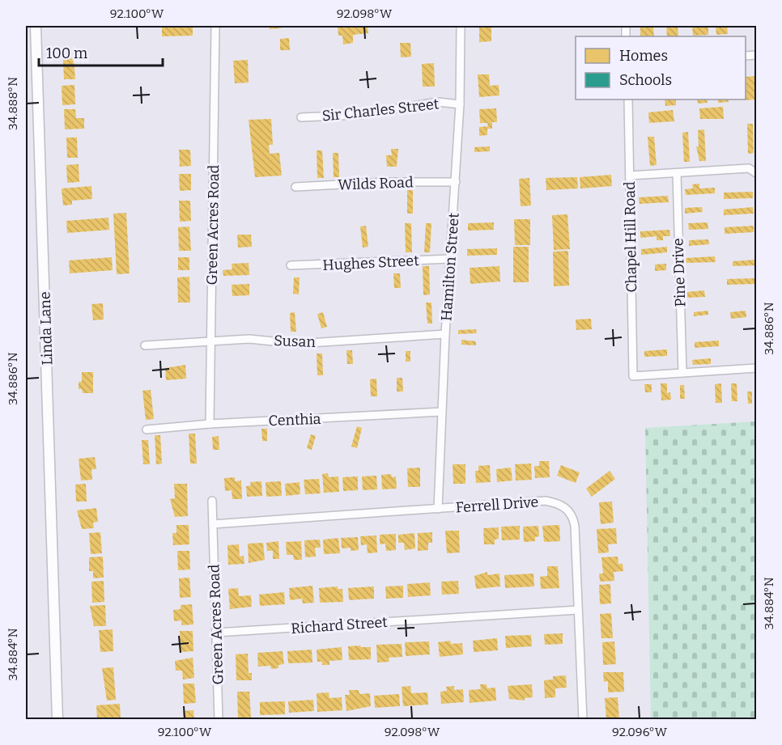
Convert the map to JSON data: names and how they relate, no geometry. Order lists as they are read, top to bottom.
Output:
{
  "streets": {
    "street": [
      "Sir Charles Street",
      "Wilds Road",
      "Green Acres Road",
      "Chapel Hill Road",
      "Hughes Street",
      "Hamilton Street",
      "Pine Drive",
      "Linda Lane",
      "Susan",
      "Centhia",
      "Ferrell Drive",
      "Richard Street"
    ]
  },
  "crossings": [
    ["Sir Charles Street", "Hamilton Street"],
    ["Wilds Road", "Hamilton Street"],
    ["Green Acres Road", "Susan"],
    ["Green Acres Road", "Centhia"],
    ["Green Acres Road", "Ferrell Drive"],
    ["Green Acres Road", "Richard Street"],
    ["Chapel Hill Road", "Pine Drive"],
    ["Hughes Street", "Hamilton Street"],
    ["Hamilton Street", "Susan"],
    ["Hamilton Street", "Centhia"],
    ["Hamilton Street", "Ferrell Drive"],
    ["Ferrell Drive", "Richard Street"]
  ],
  "legend": ["Homes", "Schools"],
  "scale_bar": "100 m",
  "coordinates": [
    "92.100°W",
    "92.098°W",
    "34.888°N",
    "34.886°N",
    "34.884°N",
    "92.096°W"
  ]
}
